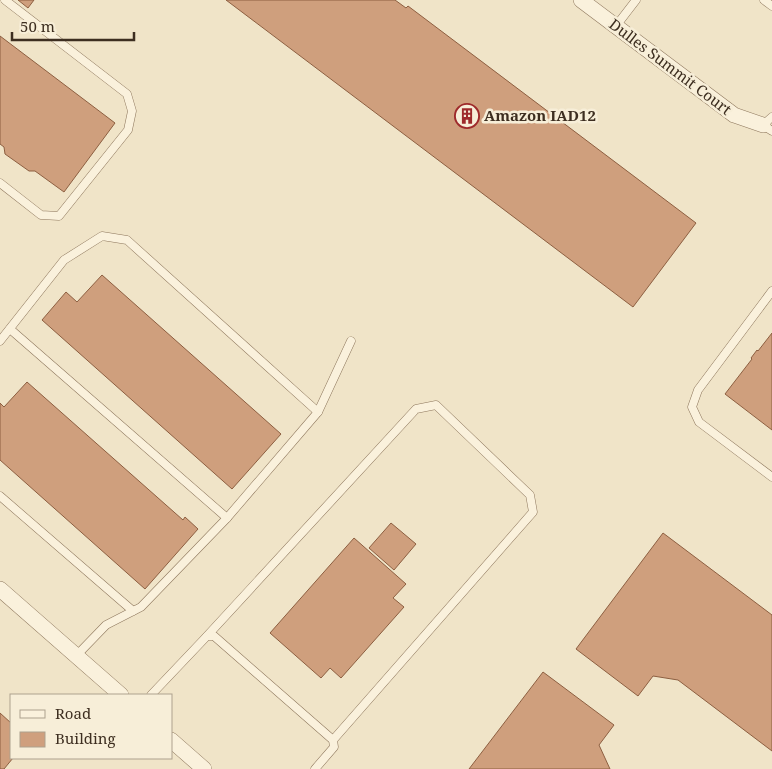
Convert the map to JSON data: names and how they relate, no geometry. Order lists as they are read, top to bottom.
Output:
{
  "streets": {
    "street": ["Dulles Summit Court"]
  },
  "places": {
    "building": ["Amazon IAD12"]
  },
  "legend": ["Road", "Building"],
  "scale_bar": "50 m"
}
